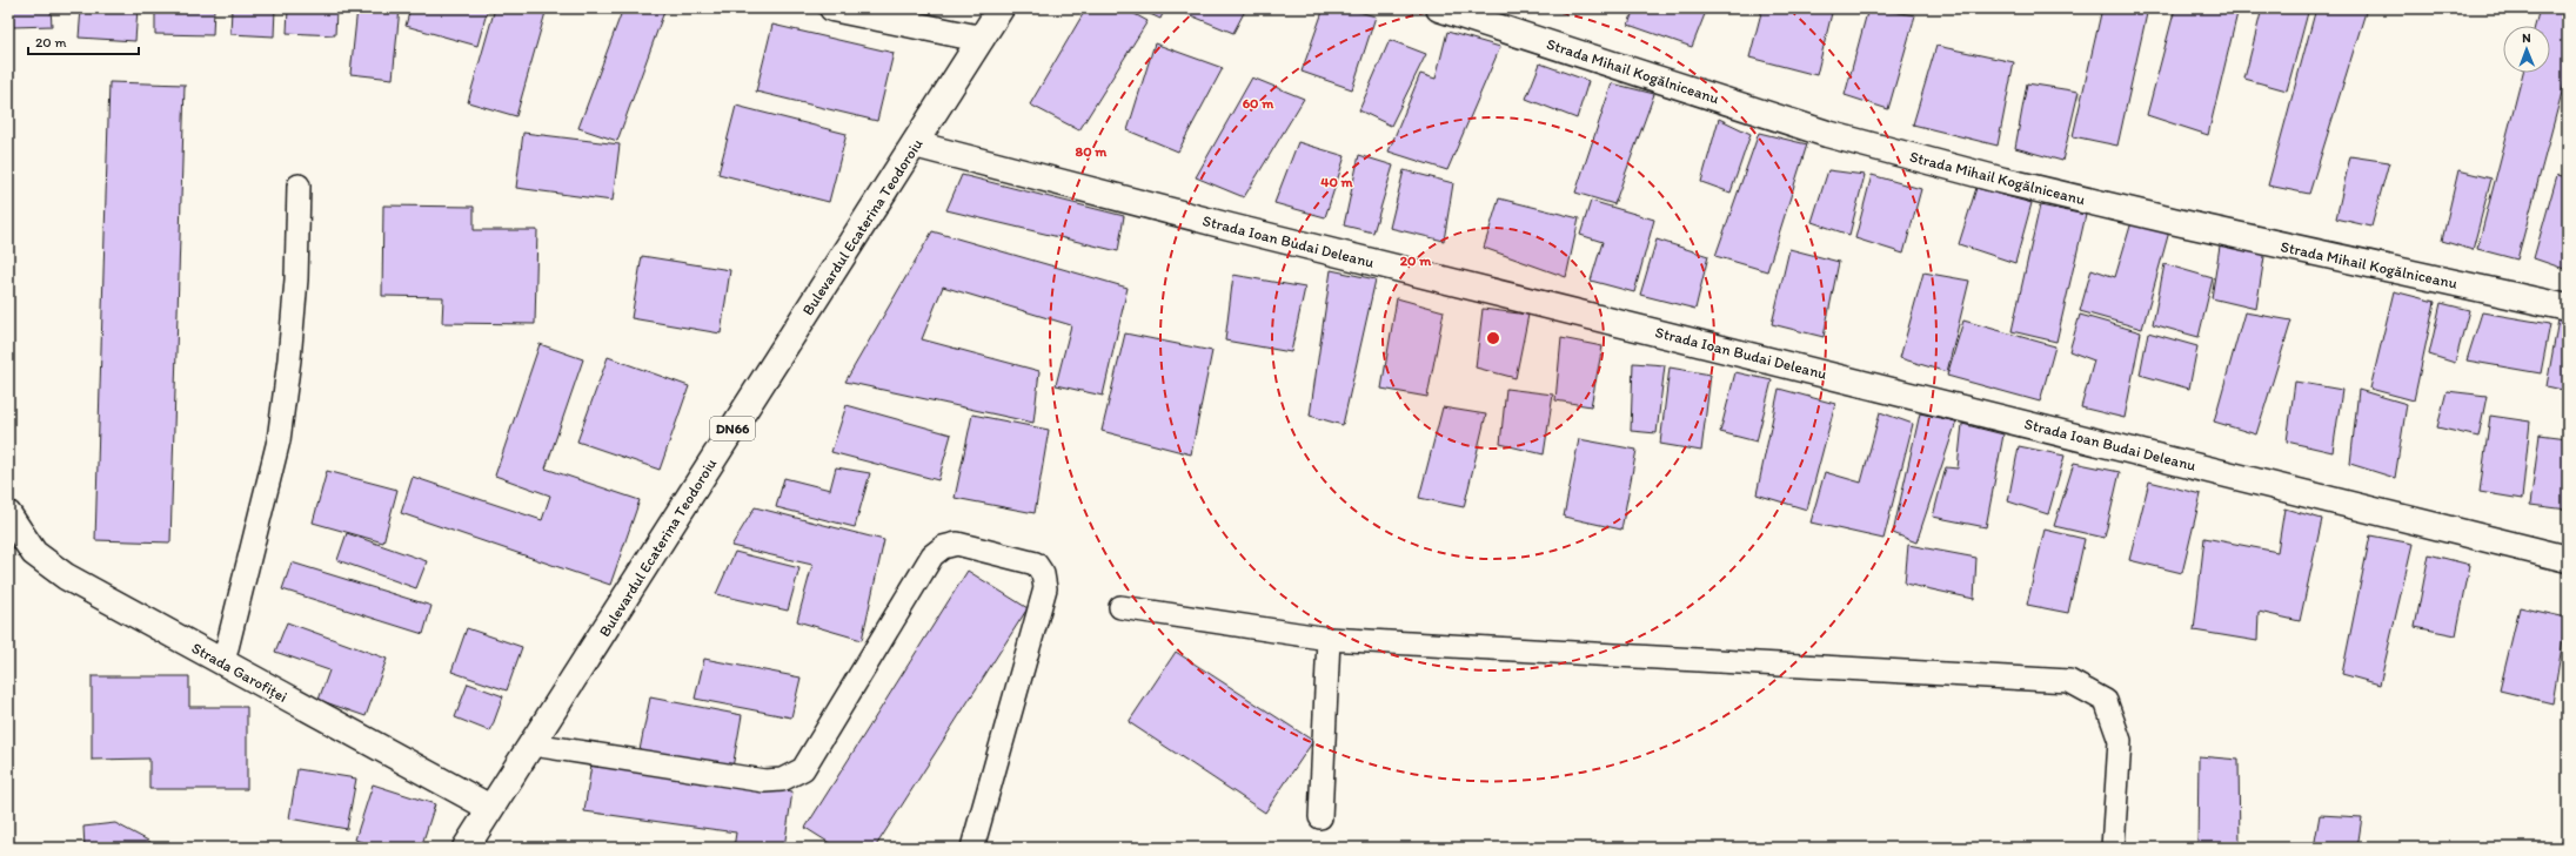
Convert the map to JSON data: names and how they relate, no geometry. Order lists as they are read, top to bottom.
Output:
{
  "streets": {
    "street": [
      "Strada Mihail Kogălniceanu",
      "Bulevardul Ecaterina Teodoroiu",
      "Strada Ioan Budai Deleanu",
      "DN66",
      "Strada Garofiței"
    ]
  },
  "crossings": [
    ["Bulevardul Ecaterina Teodoroiu", "Strada Ioan Budai Deleanu"],
    ["Bulevardul Ecaterina Teodoroiu", "Strada Garofiței"]
  ],
  "scale_bar": "20 m",
  "north": "top",
  "rings": [
    "60 m",
    "80 m",
    "40 m",
    "20 m"
  ]
}
